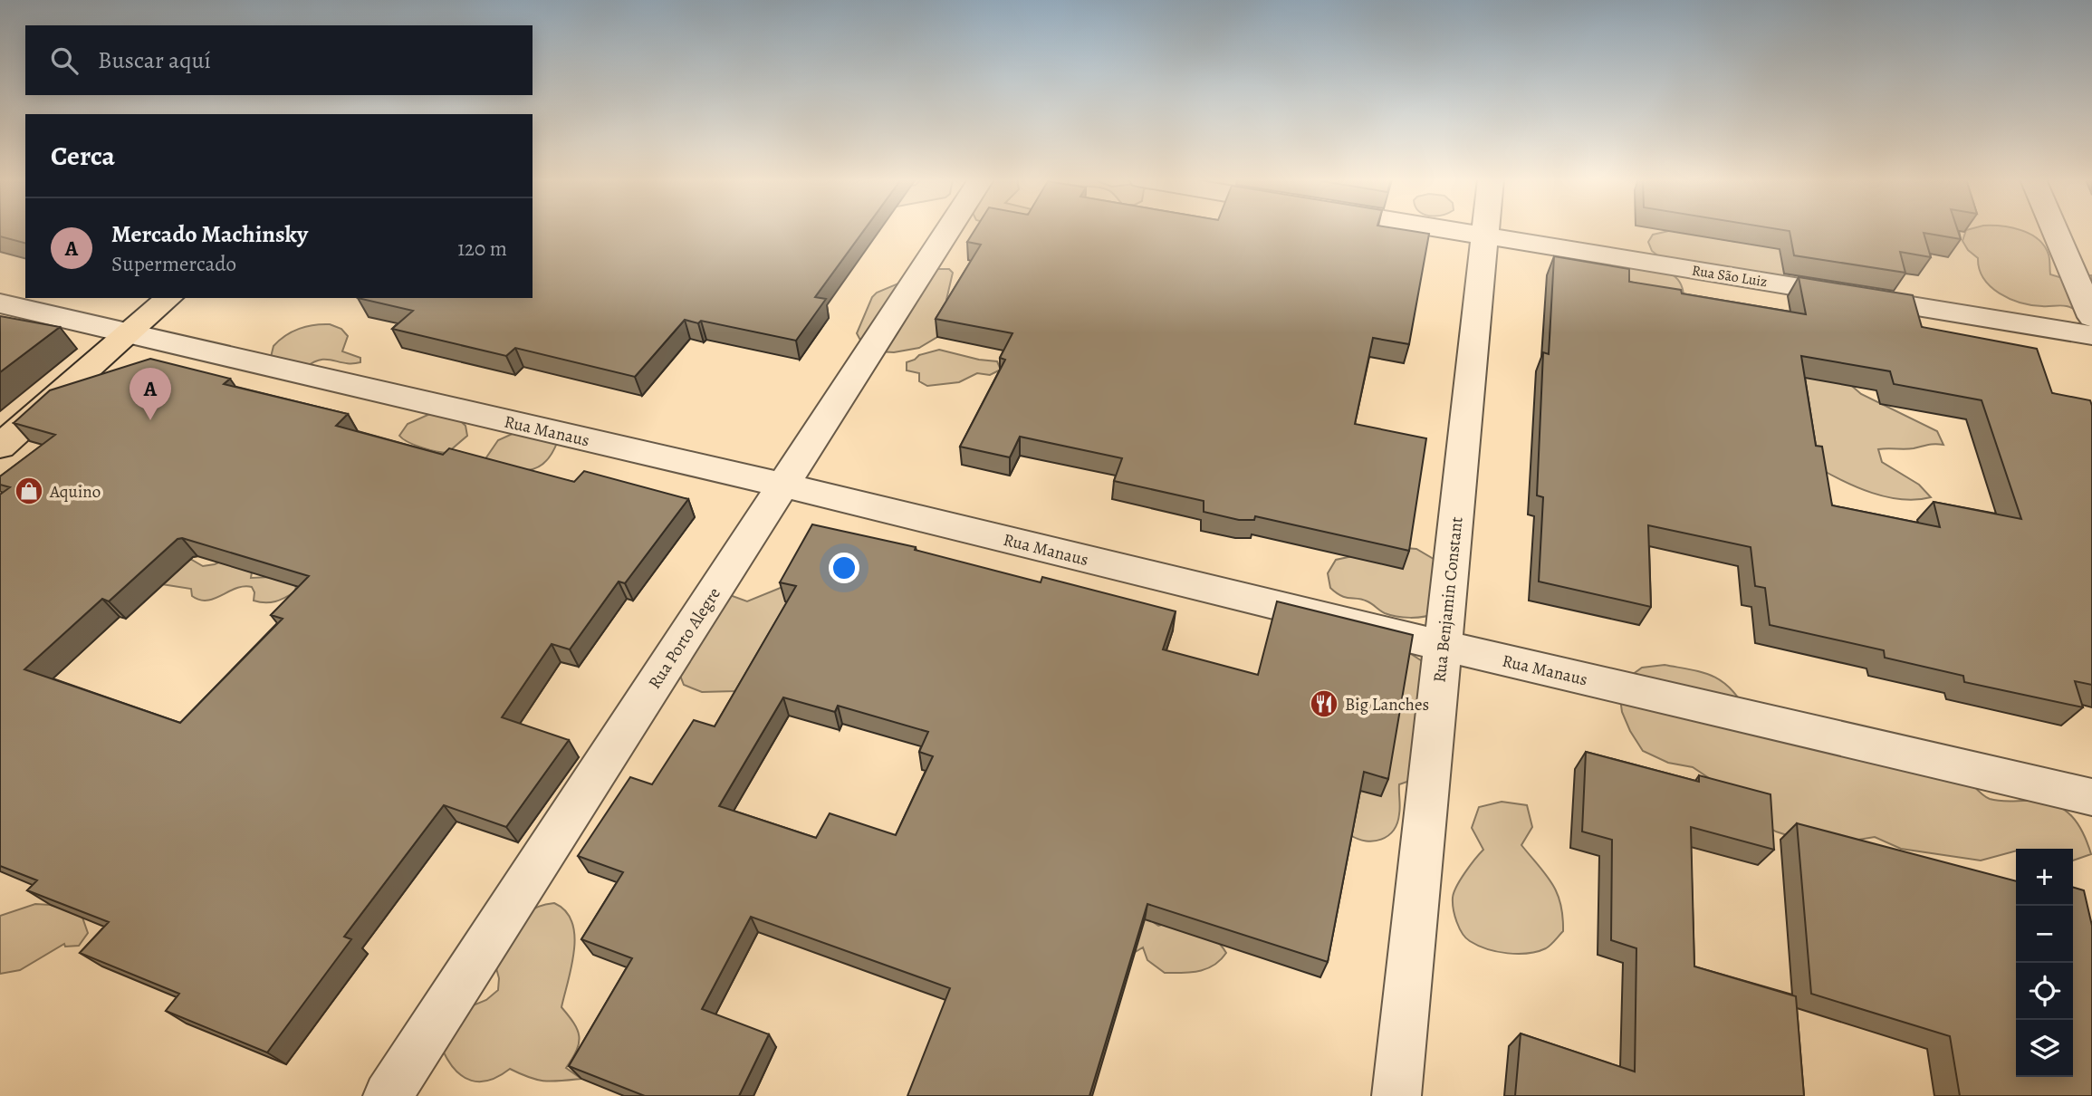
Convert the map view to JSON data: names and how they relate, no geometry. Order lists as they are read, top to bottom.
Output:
{
  "streets": {
    "street": [
      "Rua São Luiz",
      "Rua Manaus",
      "Rua Benjamin Constant",
      "Rua Porto Alegre"
    ]
  },
  "crossings": [
    ["Rua São Luiz", "Rua Benjamin Constant"],
    ["Rua Manaus", "Rua Benjamin Constant"],
    ["Rua Manaus", "Rua Porto Alegre"]
  ],
  "places": {
    "shop": ["Aquino"],
    "restaurant": ["Big Lanches"]
  },
  "page": {
    "search": "Buscar aquí",
    "heading": "Cerca",
    "list": [
      {
        "mark": "A",
        "name": "Mercado Machinsky",
        "note": "Supermercado",
        "value": "120 m"
      }
    ],
    "pins": "A",
    "map_buttons": ["+", "−"]
  }
}
